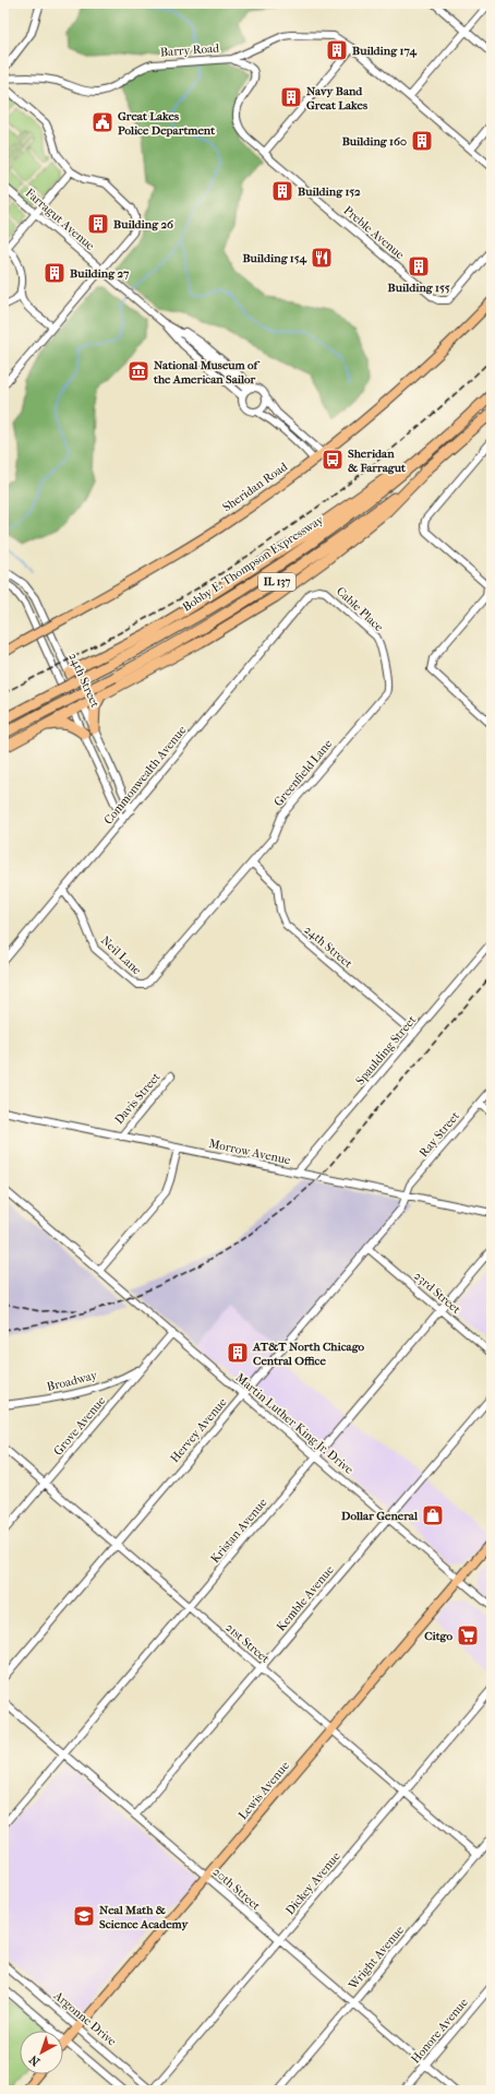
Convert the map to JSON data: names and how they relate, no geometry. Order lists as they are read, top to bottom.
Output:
{
  "streets": {
    "highway": ["Bobby E. Thompson Expressway", "IL 137"],
    "main road": ["Sheridan Road", "Lewis Avenue"],
    "street": [
      "Barry Road",
      "Farragut Avenue",
      "Preble Avenue",
      "Cable Place",
      "24th Street",
      "Greenfield Lane",
      "Commonwealth Avenue",
      "Neil Lane",
      "Spaulding Street",
      "Davis Street",
      "Ray Street",
      "Morrow Avenue",
      "23rd Street",
      "Broadway",
      "Martin Luther King Jr. Drive",
      "Grove Avenue",
      "Hervey Avenue",
      "Kristan Avenue",
      "Kemble Avenue",
      "21st Street",
      "Dickey Avenue",
      "20th Street",
      "Wright Avenue",
      "Argonne Drive",
      "Honore Avenue"
    ]
  },
  "crossings": [
    ["Barry Road", "Preble Avenue"],
    ["Cable Place", "Greenfield Lane"],
    ["Cable Place", "Commonwealth Avenue"],
    ["24th Street", "Greenfield Lane"],
    ["24th Street", "Commonwealth Avenue"],
    ["24th Street", "Spaulding Street"],
    ["Greenfield Lane", "Neil Lane"],
    ["Commonwealth Avenue", "Neil Lane"],
    ["Spaulding Street", "Morrow Avenue"],
    ["Davis Street", "Morrow Avenue"],
    ["Ray Street", "Morrow Avenue"],
    ["Ray Street", "Hervey Avenue"],
    ["Morrow Avenue", "Hervey Avenue"],
    ["23rd Street", "Hervey Avenue"],
    ["23rd Street", "Kristan Avenue"],
    ["Broadway", "Grove Avenue"],
    ["Martin Luther King Jr. Drive", "Grove Avenue"],
    ["Martin Luther King Jr. Drive", "Hervey Avenue"],
    ["Martin Luther King Jr. Drive", "Kristan Avenue"],
    ["Martin Luther King Jr. Drive", "Kemble Avenue"],
    ["Martin Luther King Jr. Drive", "Lewis Avenue"],
    ["Grove Avenue", "21st Street"],
    ["Hervey Avenue", "21st Street"],
    ["Kristan Avenue", "21st Street"],
    ["Kristan Avenue", "20th Street"],
    ["Kemble Avenue", "21st Street"],
    ["Kemble Avenue", "20th Street"],
    ["21st Street", "Lewis Avenue"],
    ["21st Street", "Dickey Avenue"],
    ["21st Street", "Wright Avenue"],
    ["Lewis Avenue", "20th Street"],
    ["Lewis Avenue", "Argonne Drive"],
    ["Dickey Avenue", "20th Street"],
    ["Dickey Avenue", "Argonne Drive"],
    ["20th Street", "Wright Avenue"],
    ["20th Street", "Honore Avenue"]
  ],
  "places": {
    "building": [
      "Building 174",
      "Navy Band Great Lakes",
      "Building 160",
      "Building 152",
      "Building 26",
      "Building 155",
      "Building 27",
      "AT&T North Chicago Central Office"
    ],
    "public building": ["Great Lakes Police Department"],
    "restaurant": ["Building 154"],
    "museum": ["National Museum of the American Sailor"],
    "bus stop": ["Sheridan & Farragut"],
    "shop": ["Dollar General"],
    "supermarket": ["Citgo"],
    "school or university": ["Neal Math & Science Academy"]
  },
  "north": "bottom left"
}
